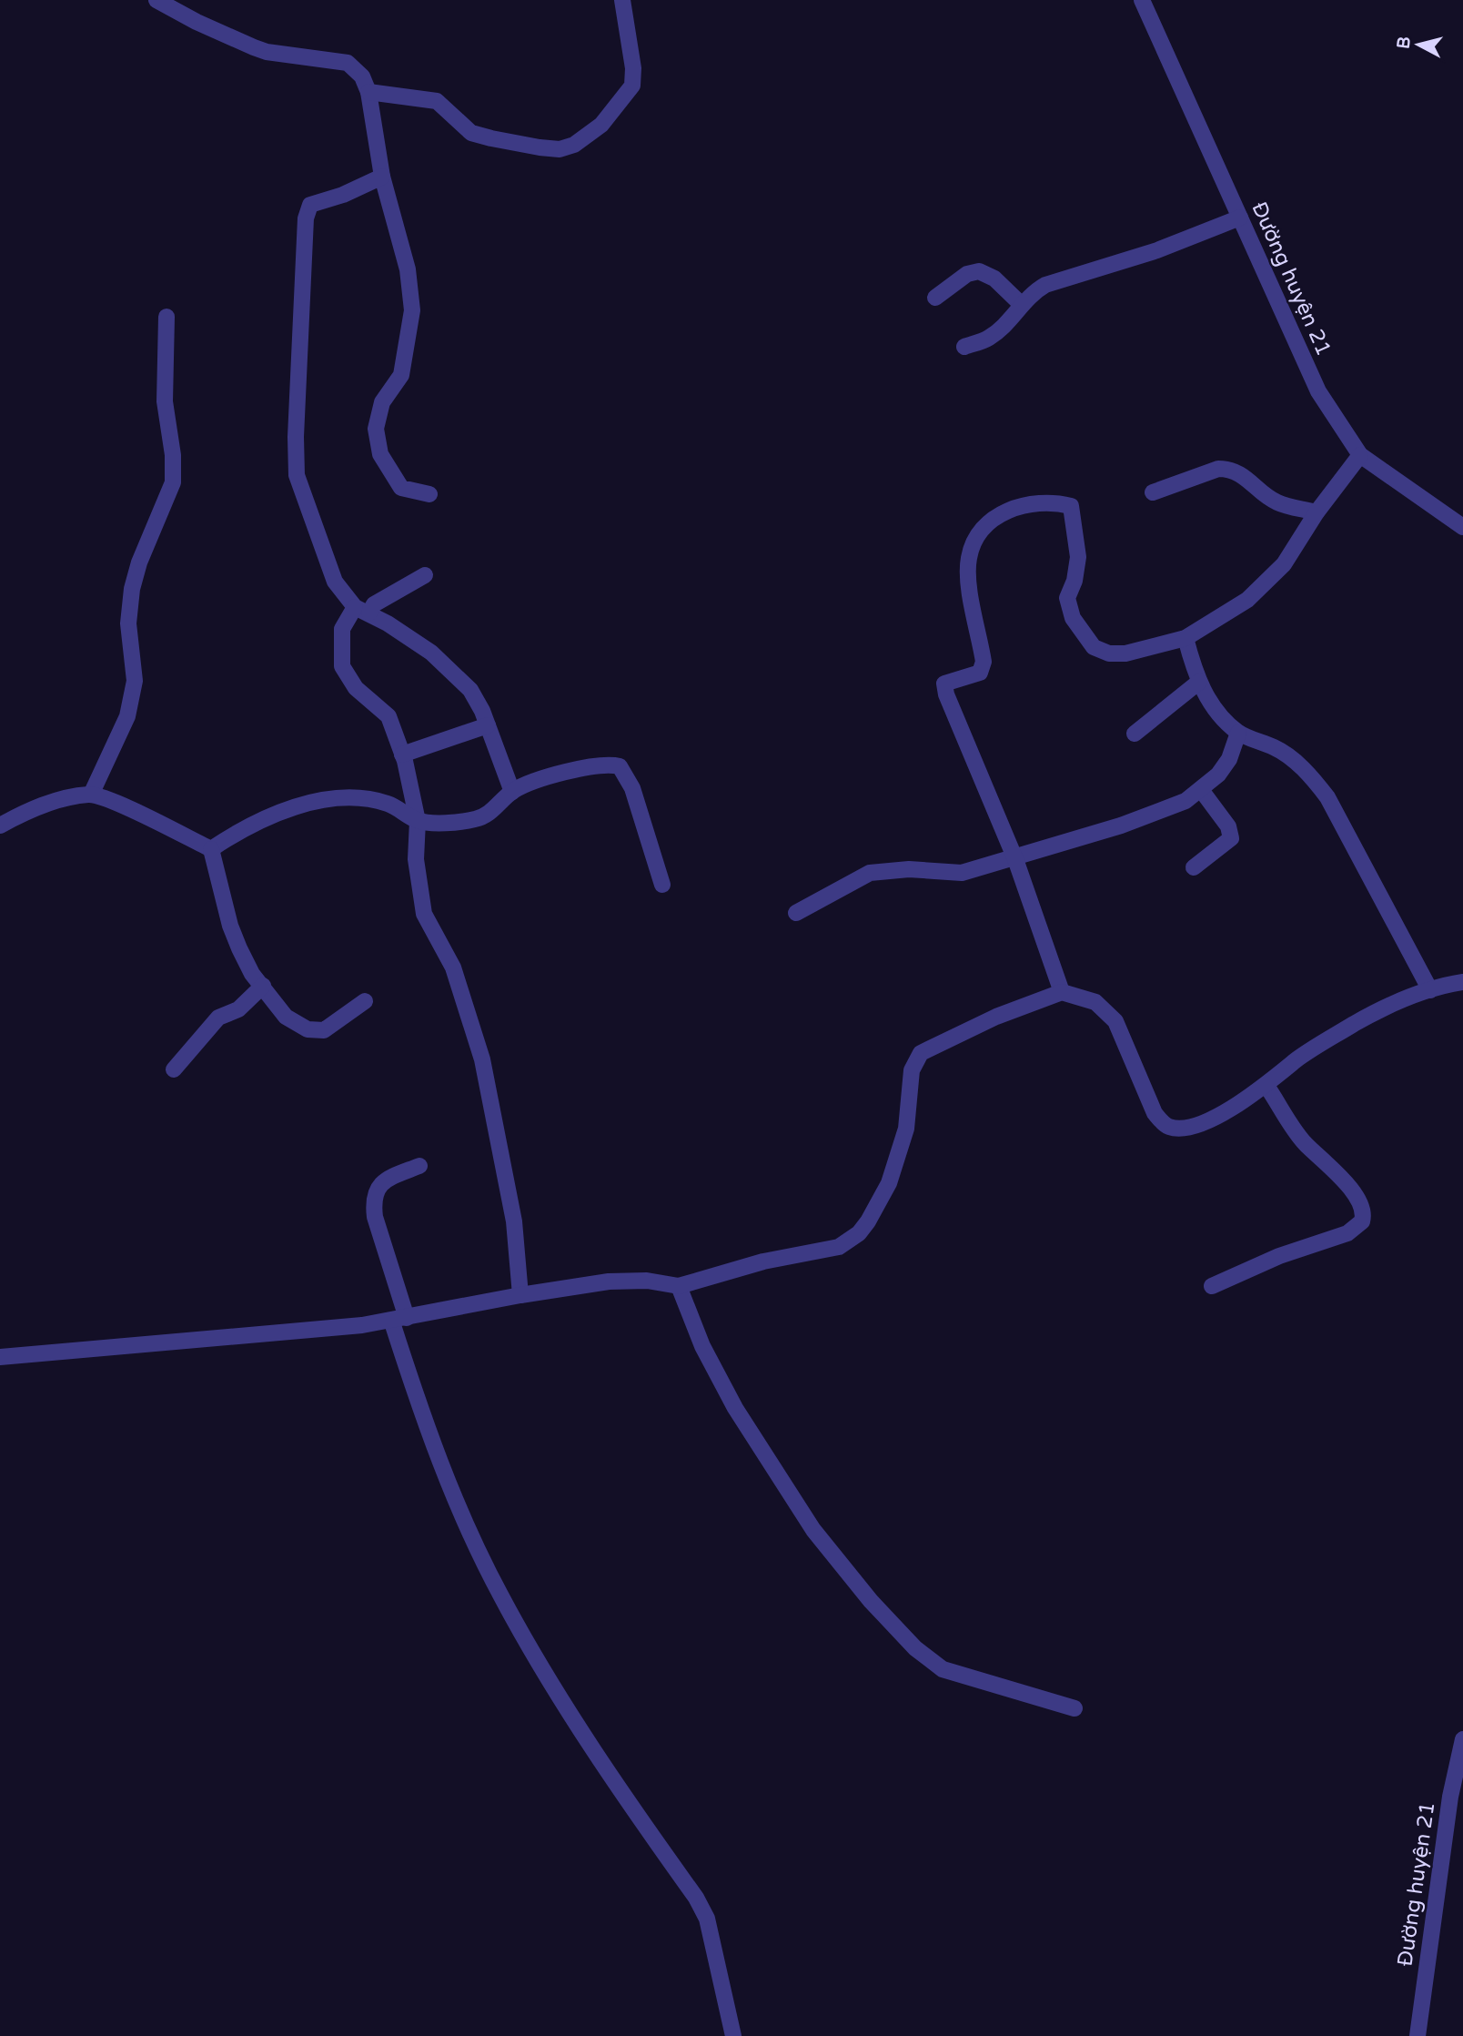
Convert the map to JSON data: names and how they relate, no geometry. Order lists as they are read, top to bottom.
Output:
{
  "streets": {
    "street": ["Đường huyện 21"]
  },
  "north": "left"
}
